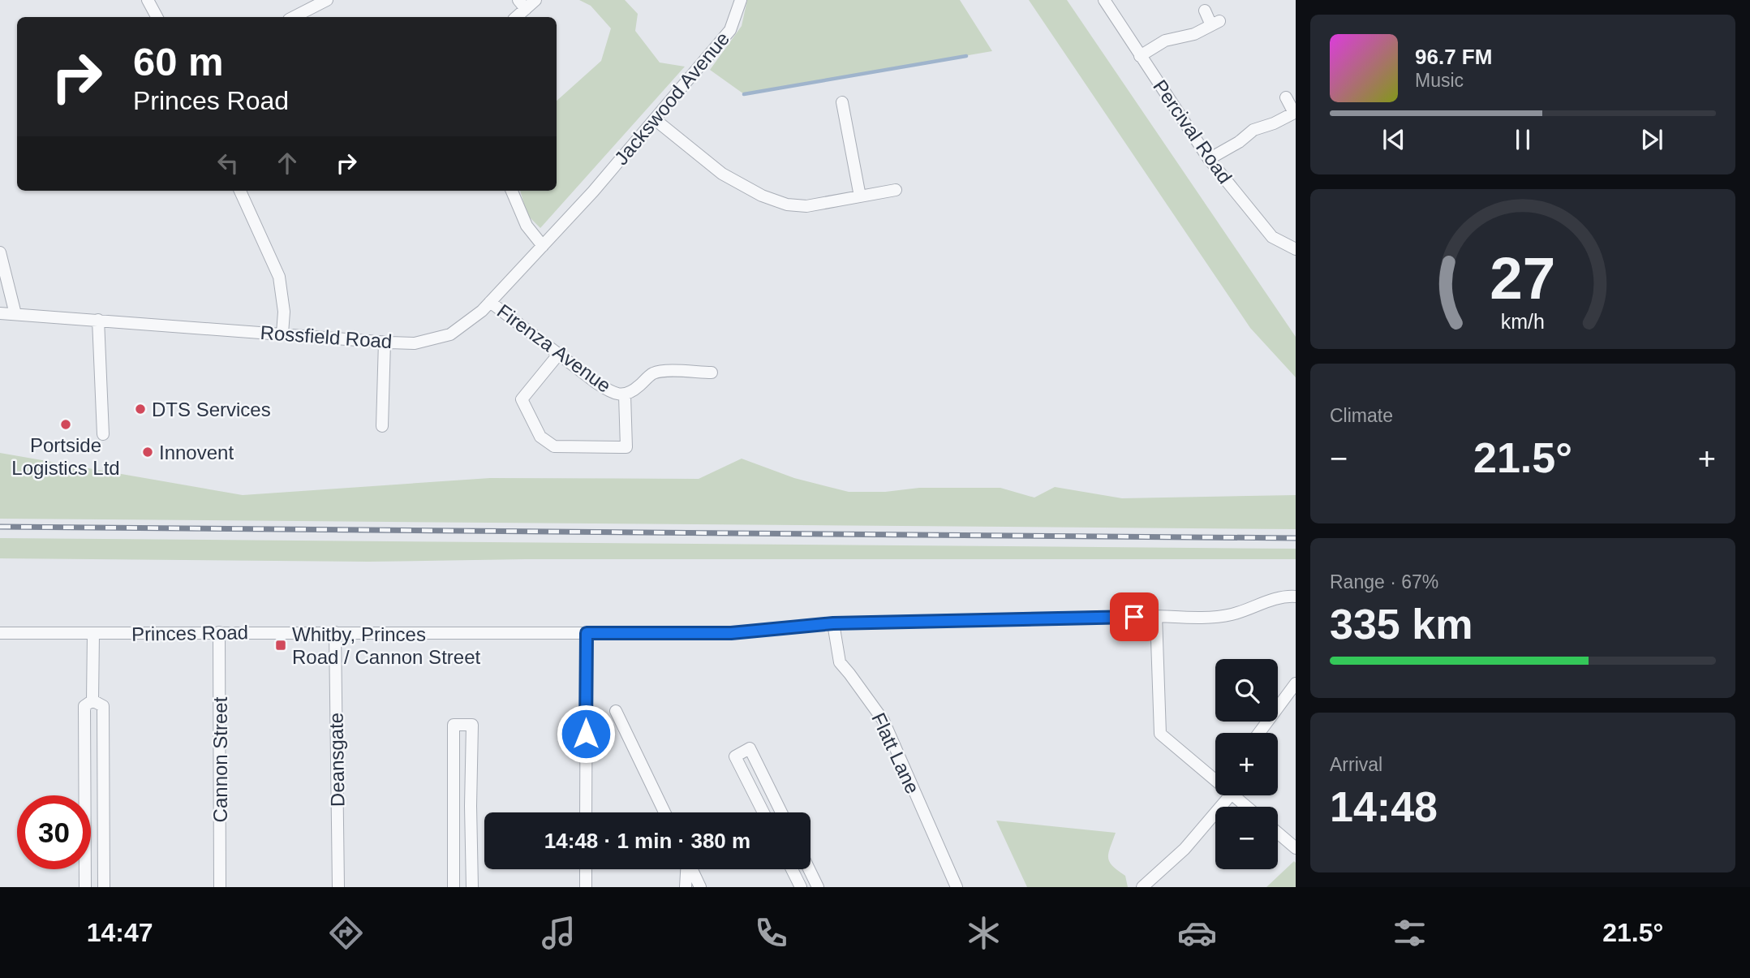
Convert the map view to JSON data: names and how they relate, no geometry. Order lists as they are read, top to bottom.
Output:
{
  "streets": {
    "street": [
      "Jackswood Avenue",
      "Percival Road",
      "Rossfield Road",
      "Firenza Avenue",
      "Princes Road",
      "Flatt Lane",
      "Cannon Street",
      "Deansgate"
    ]
  },
  "crossings": [
    ["Jackswood Avenue", "Rossfield Road"],
    ["Rossfield Road", "Firenza Avenue"],
    ["Princes Road", "Flatt Lane"],
    ["Princes Road", "Cannon Street"],
    ["Princes Road", "Deansgate"]
  ],
  "places": {
    "other": ["DTS Services", "Portside Logistics Ltd", "Innovent"],
    "transit": ["Whitby, Princes Road / Cannon Street"]
  },
  "page": {
    "turn": ["60 m", "Princes Road"],
    "song": ["96.7 FM", "Music"],
    "tile": [
      "Climate",
      ["Range · 67%", "335 km"],
      ["Arrival", "14:48"]
    ],
    "heat": ["−", "21.5°", "+"],
    "map_buttons": ["+", "−"],
    "limit": "30",
    "trip": "14:48 · 1 min · 380 m",
    "tabs": ["14:47", "21.5°"],
    "gauge": ["27", "km/h"]
  }
}
